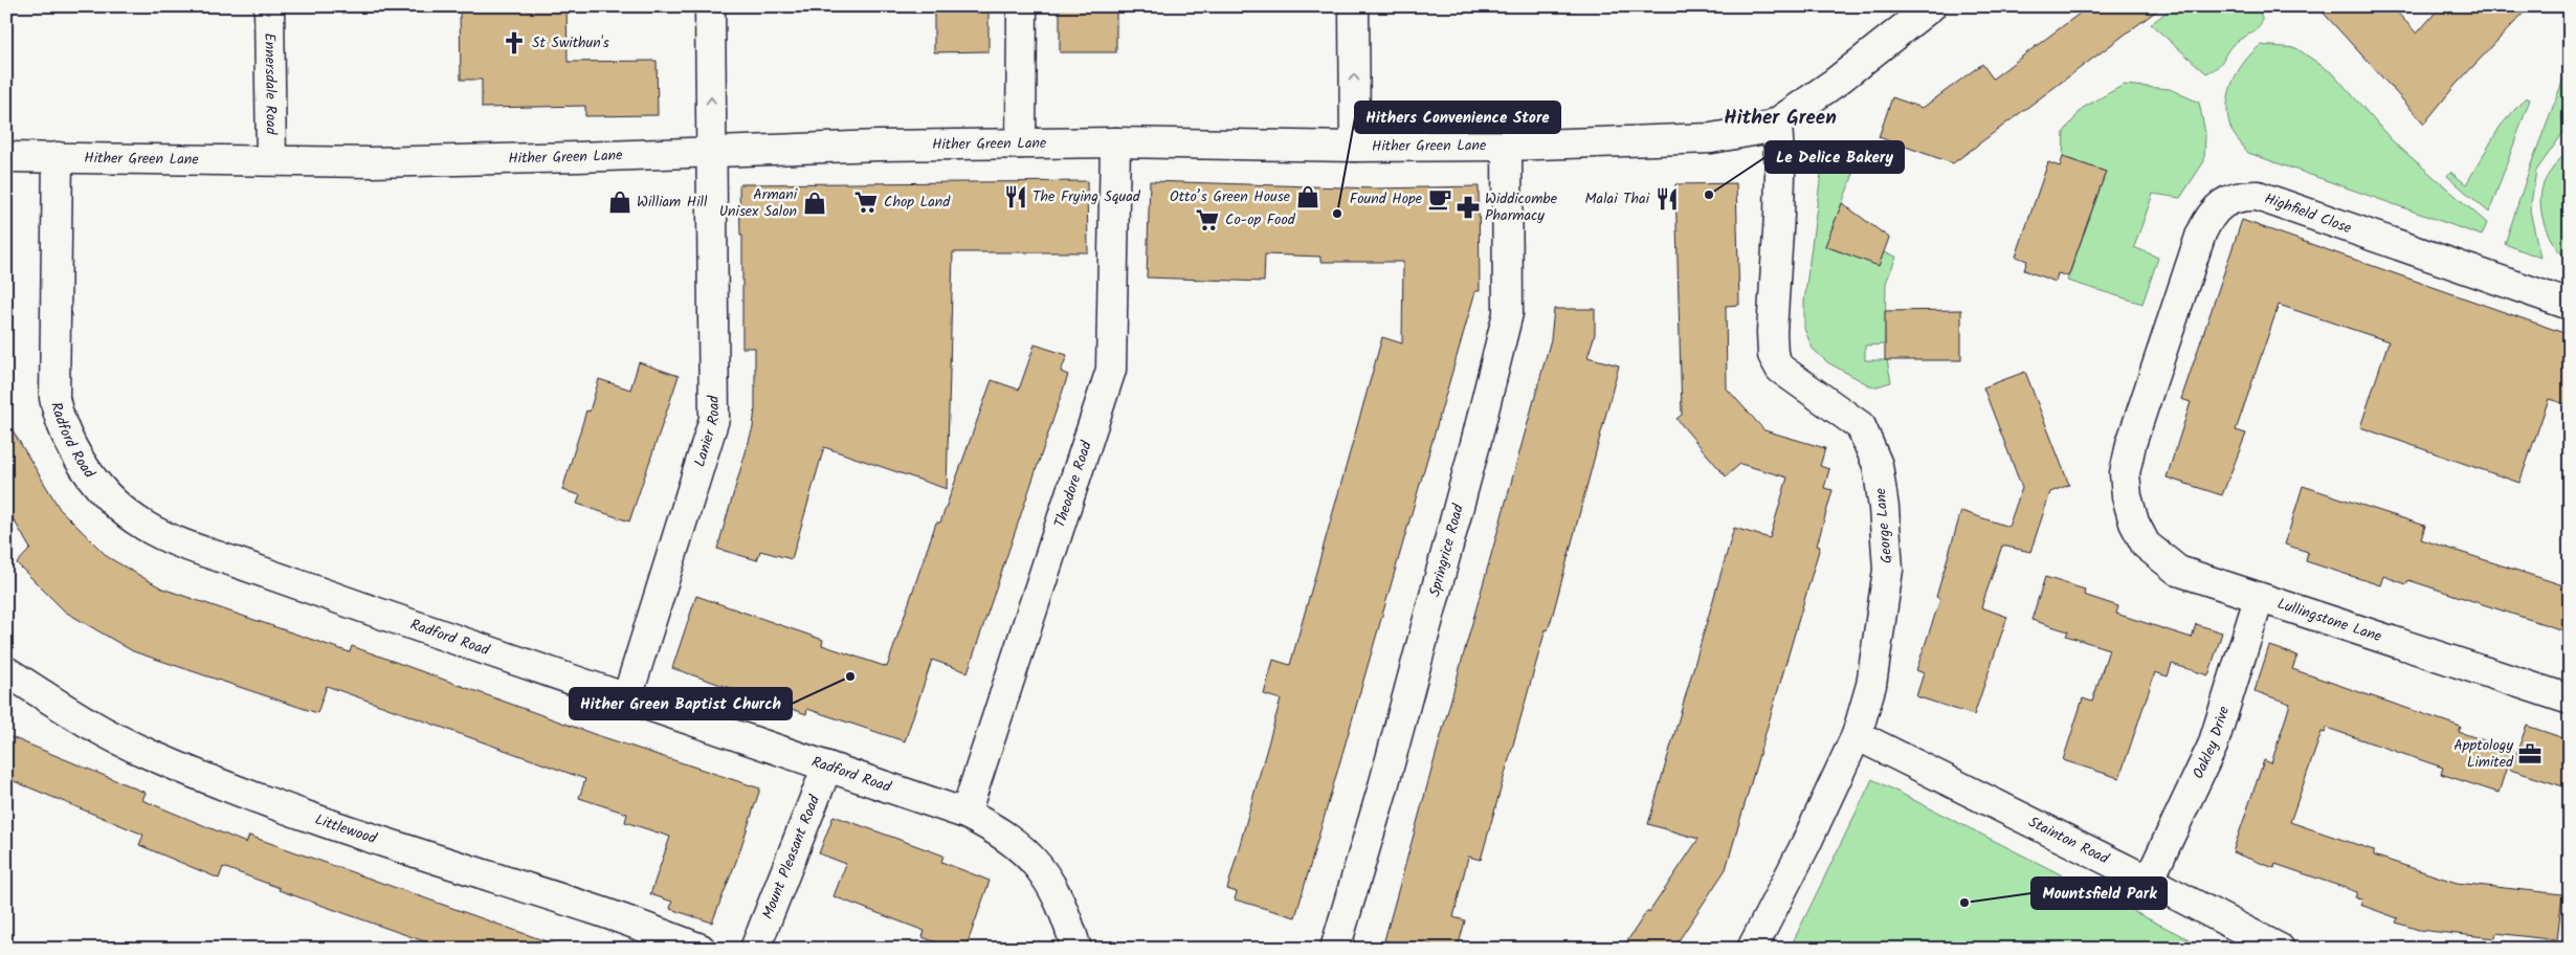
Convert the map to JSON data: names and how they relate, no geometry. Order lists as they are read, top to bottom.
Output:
{
  "streets": {
    "street": [
      "Ennersdale Road",
      "Hither Green Lane",
      "Highfield Close",
      "Lanier Road",
      "Radford Road",
      "Theodore Road",
      "George Lane",
      "Springrice Road",
      "Lullingstone Lane",
      "Oakley Drive",
      "Littlewood",
      "Stainton Road",
      "Mount Pleasant Road"
    ]
  },
  "crossings": [
    ["Ennersdale Road", "Hither Green Lane"],
    ["Hither Green Lane", "Lanier Road"],
    ["Hither Green Lane", "Radford Road"],
    ["Hither Green Lane", "Theodore Road"],
    ["Hither Green Lane", "George Lane"],
    ["Hither Green Lane", "Springrice Road"],
    ["Highfield Close", "Lullingstone Lane"],
    ["Lanier Road", "Radford Road"],
    ["Radford Road", "Theodore Road"],
    ["Radford Road", "Mount Pleasant Road"],
    ["George Lane", "Stainton Road"],
    ["Lullingstone Lane", "Oakley Drive"],
    ["Oakley Drive", "Stainton Road"]
  ],
  "districts": ["Hither Green"],
  "places": {
    "church": ["St Swithun's"],
    "other": [
      "Le Delice Bakery",
      "Hithers Convenience Store",
      "Hither Green Baptist Church",
      "Mountsfield Park"
    ],
    "restaurant": ["The Frying Squad", "Malai Thai"],
    "shop": ["Otto’s Green House", "William Hill", "Armani Unisex Salon"],
    "cafe": ["Found Hope"],
    "supermarket": ["Chop Land", "Co-op Food"],
    "pharmacy": ["Widdicombe Pharmacy"],
    "office": ["Apptology Limited"]
  }
}
